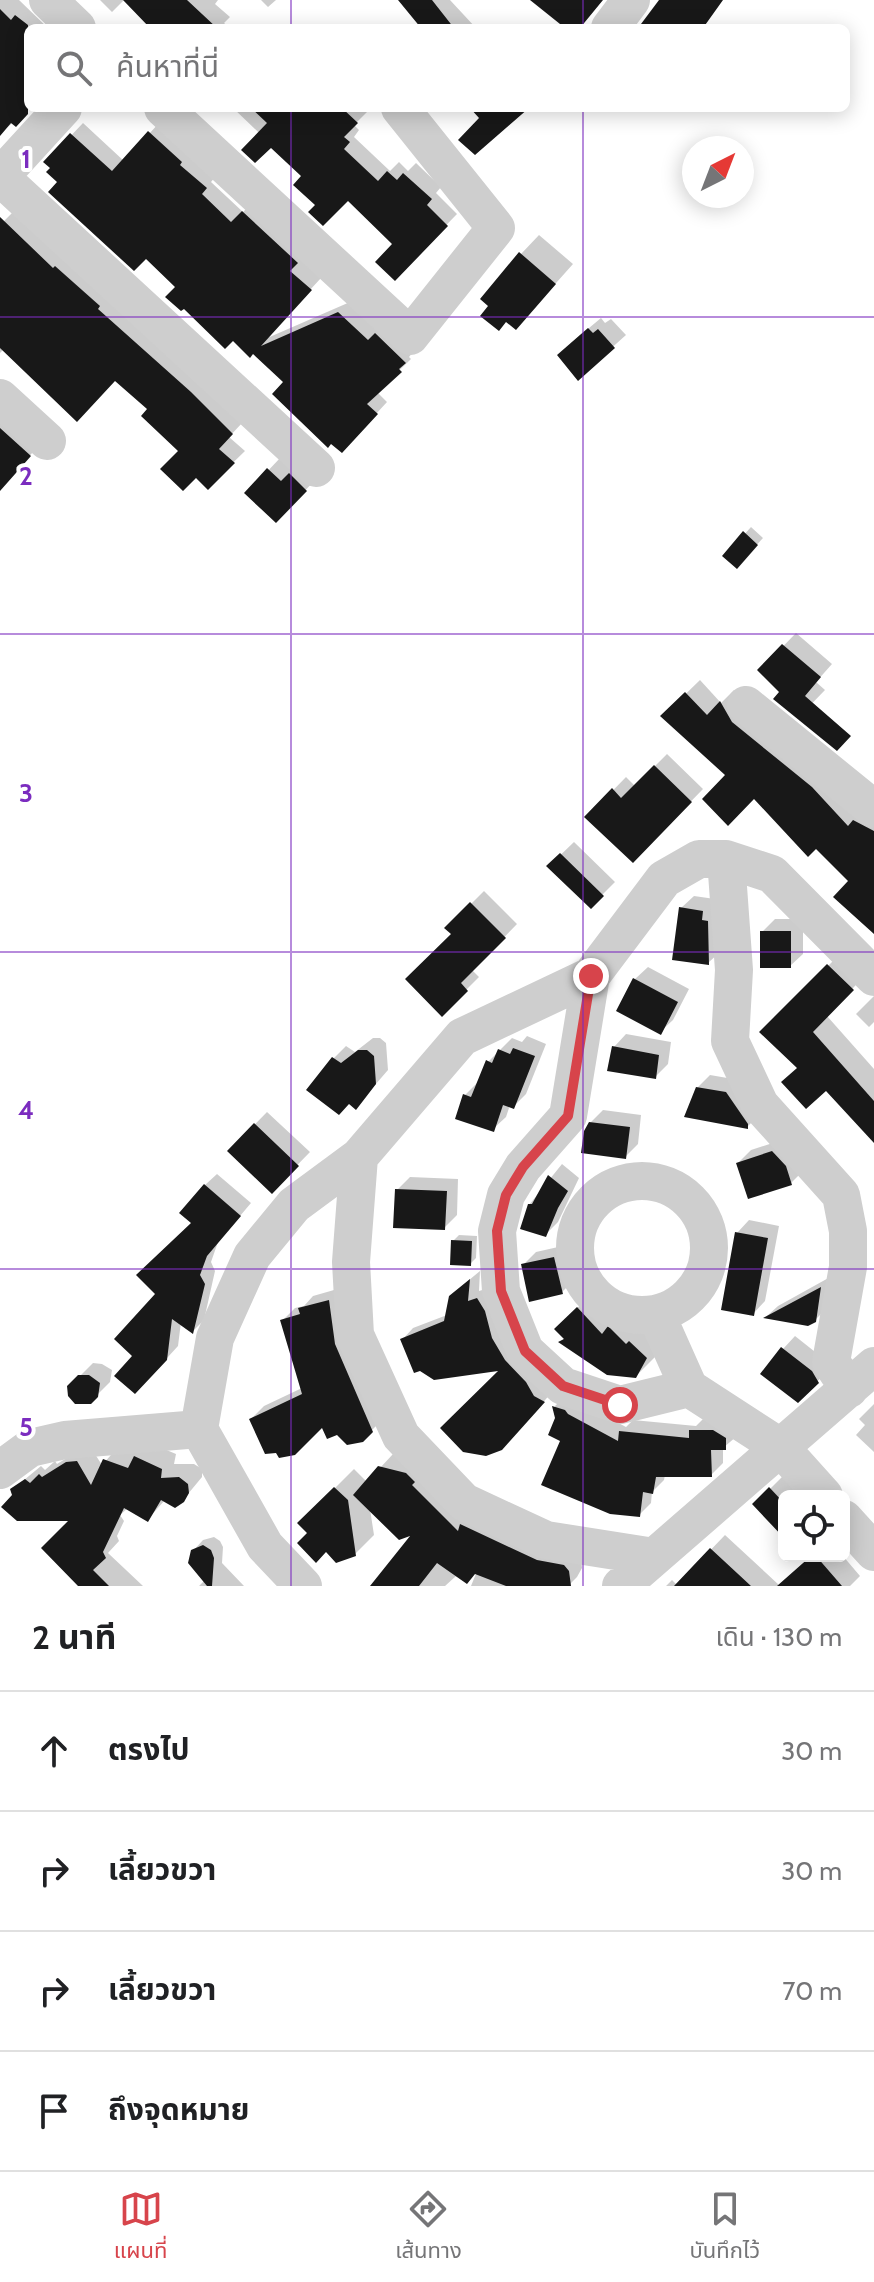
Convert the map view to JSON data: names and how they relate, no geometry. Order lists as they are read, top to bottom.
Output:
{
  "north": "top right",
  "page": {
    "search": "ค้นหาที่นี่",
    "heading": ["2 นาที", "เดิน · 130 m"],
    "list": [
      ["ตรงไป", "30 m"],
      ["เลี้ยวขวา", "30 m"],
      ["เลี้ยวขวา", "70 m"],
      "ถึงจุดหมาย"
    ],
    "nav": ["แผนที่", "เส้นทาง", "บันทึกไว้"]
  },
  "grid": {
    "rows": [
      "1",
      "2",
      "3",
      "4",
      "5"
    ]
  }
}
